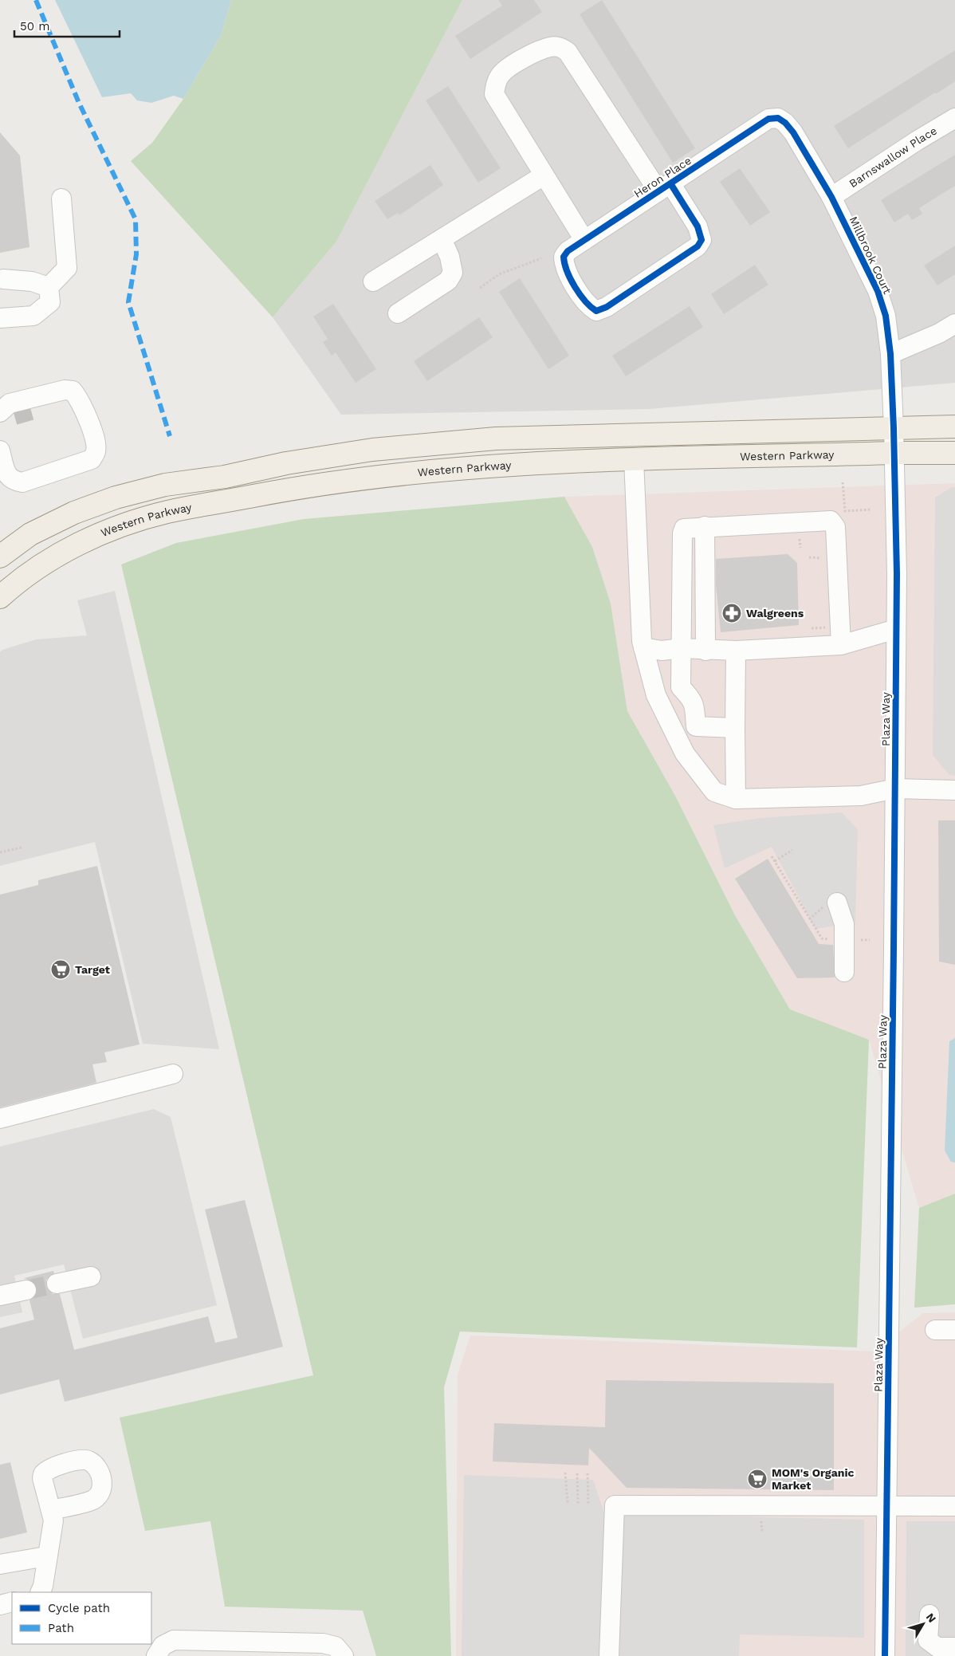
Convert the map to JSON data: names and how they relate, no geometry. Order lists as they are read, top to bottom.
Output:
{
  "streets": {
    "main road": ["Western Parkway"],
    "street": [
      "Barnswallow Place",
      "Heron Place",
      "Millbrook Court",
      "Plaza Way"
    ]
  },
  "crossings": [
    ["Barnswallow Place", "Millbrook Court"],
    ["Heron Place", "Millbrook Court"],
    ["Millbrook Court", "Plaza Way"],
    ["Western Parkway", "Plaza Way"]
  ],
  "places": {
    "pharmacy": ["Walgreens"],
    "supermarket": ["Target", "MOM's Organic Market"]
  },
  "legend": ["Cycle path", "Path"],
  "scale_bar": "50 m",
  "north": "top right"
}
